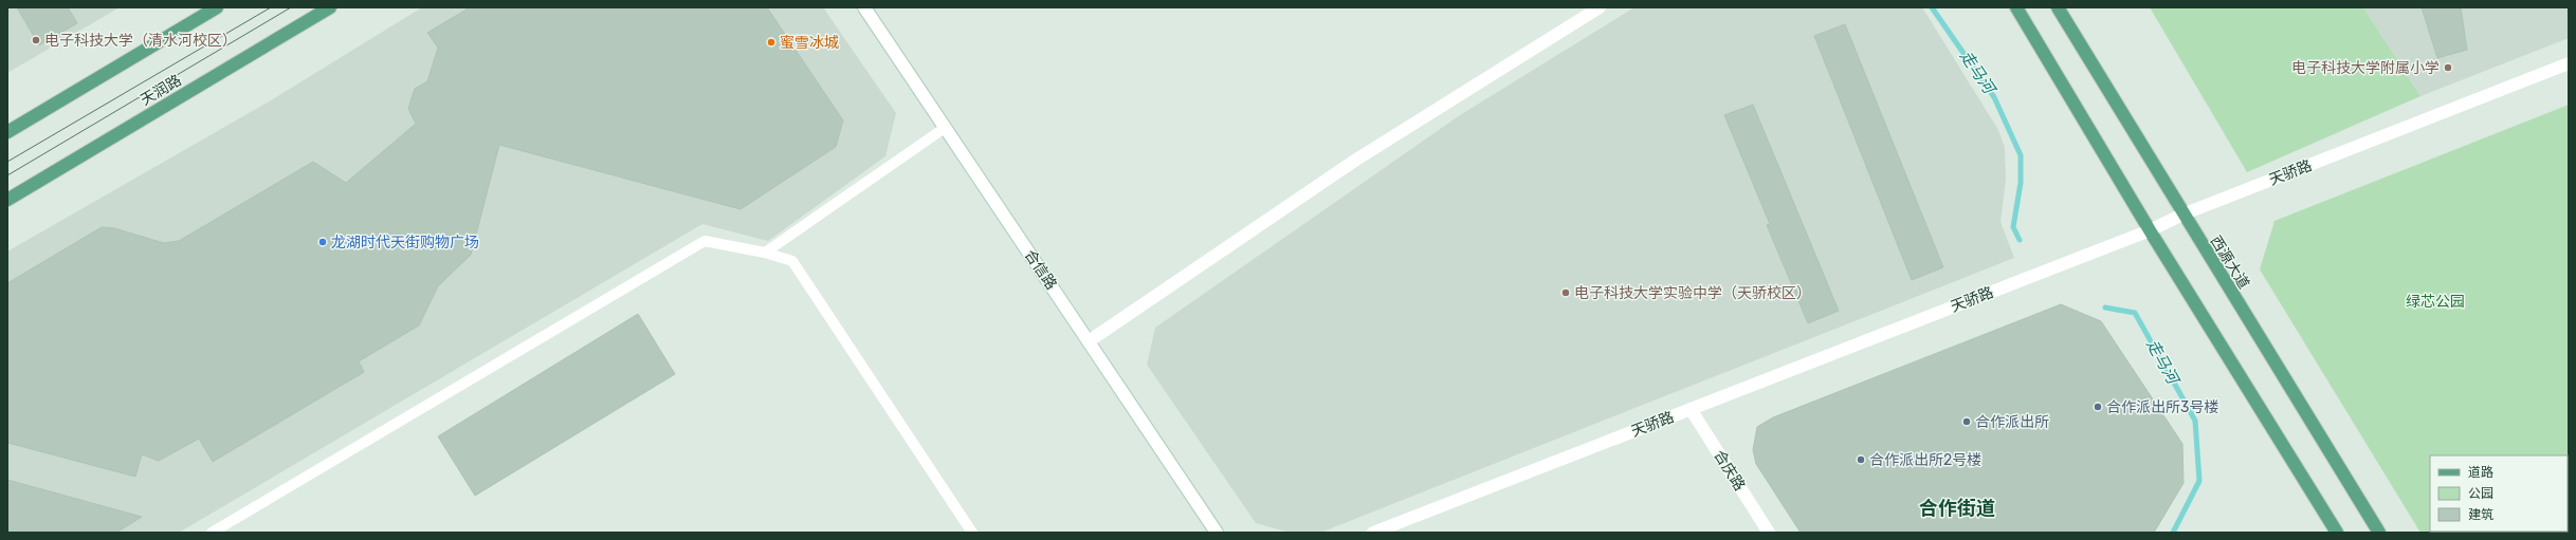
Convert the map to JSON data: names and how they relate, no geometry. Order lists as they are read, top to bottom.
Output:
{
  "streets": {
    "main road": ["天润路", "西源大道"],
    "street": ["天骄路", "合信路", "合庆路"]
  },
  "crossings": [
    ["天骄路", "西源大道"],
    ["天骄路", "合庆路"]
  ],
  "districts": ["合作街道"],
  "water": ["走马河"],
  "parks": ["绿芯公园"],
  "places": [
    "电子科技大学（清水河校区）",
    "蜜雪冰城",
    "电子科技大学附属小学",
    "龙湖时代天街购物广场",
    "电子科技大学实验中学（天骄校区）",
    "合作派出所3号楼",
    "合作派出所",
    "合作派出所2号楼"
  ],
  "legend": ["道路", "公园", "建筑"]
}
